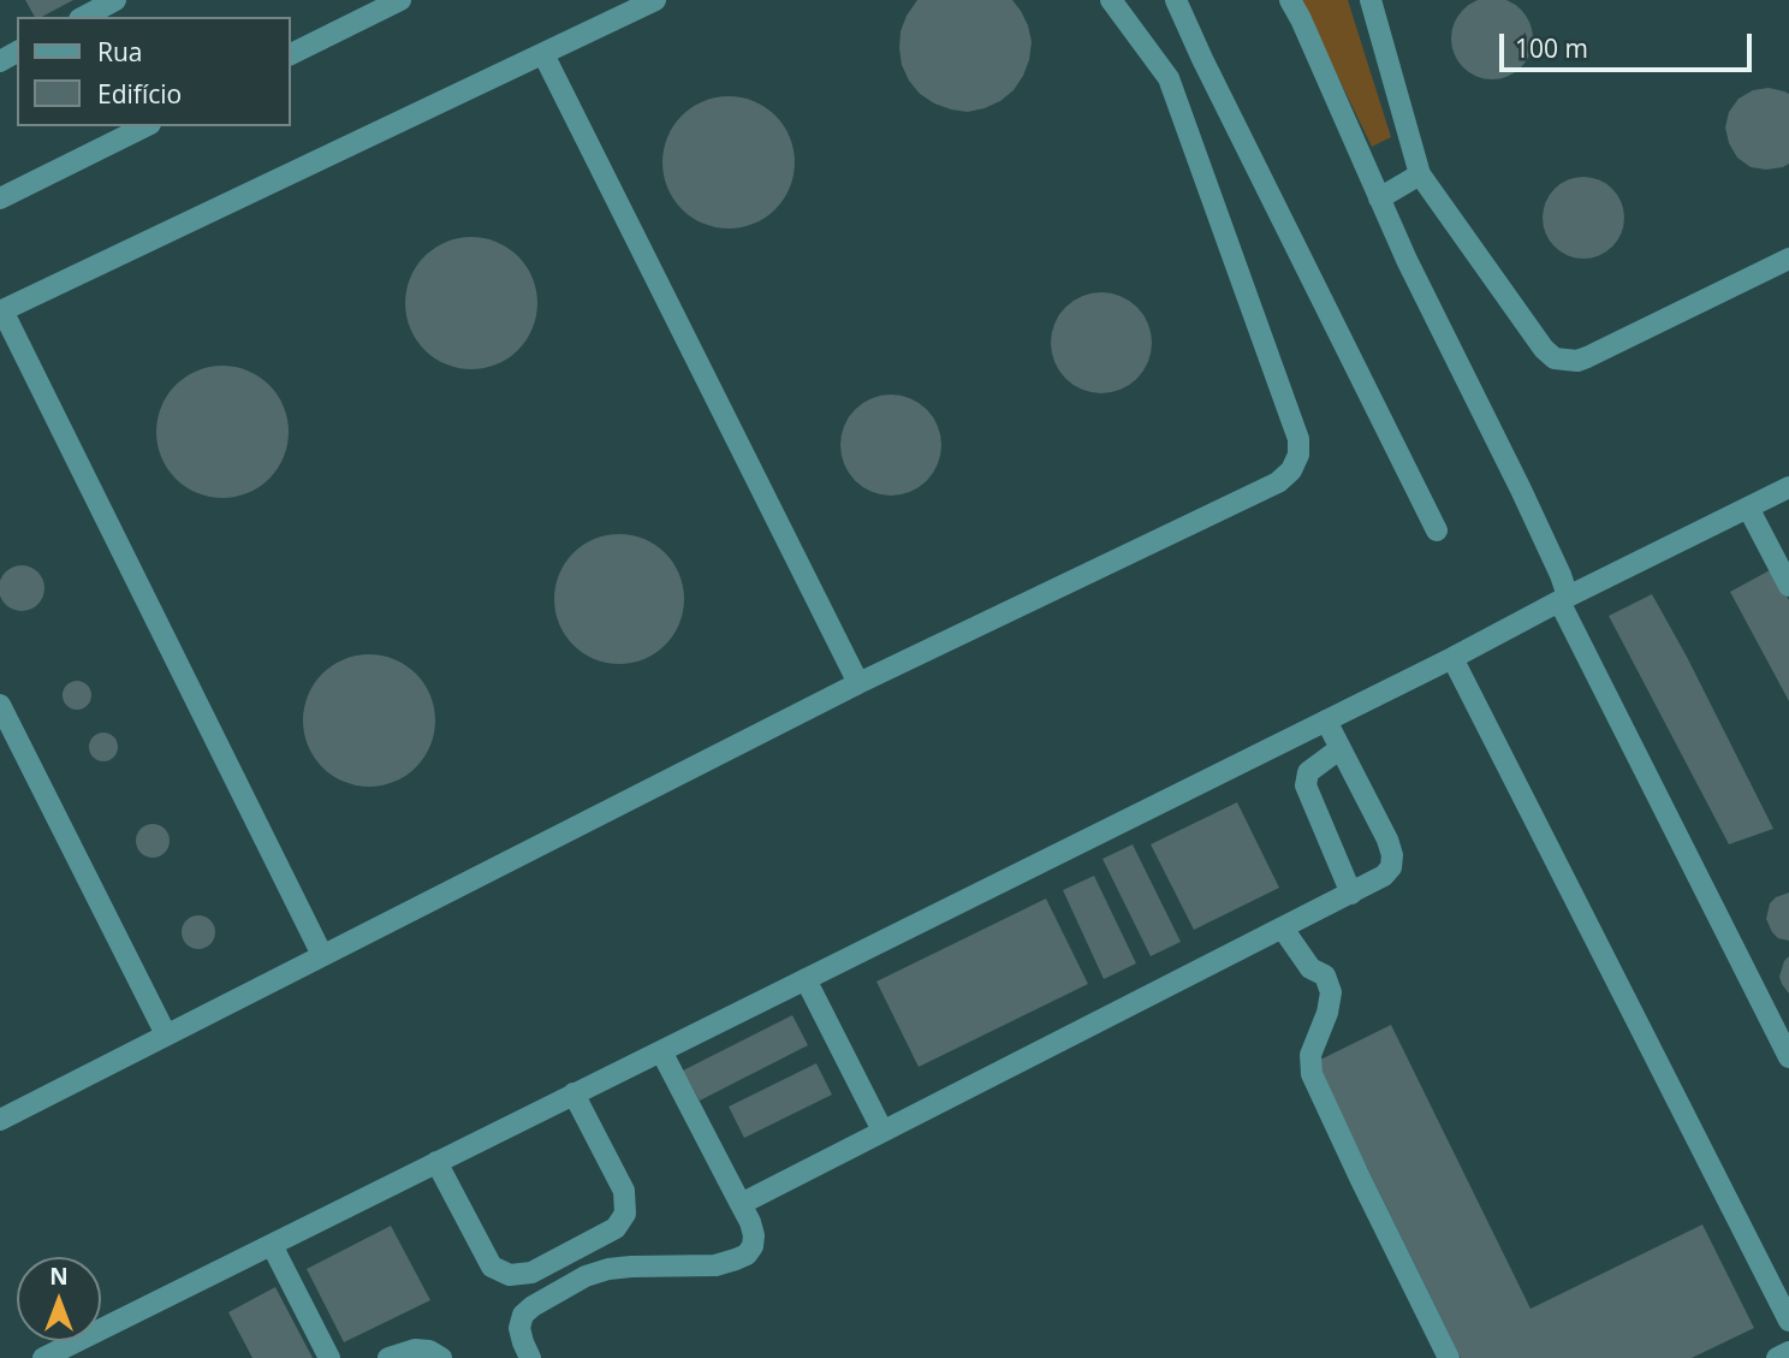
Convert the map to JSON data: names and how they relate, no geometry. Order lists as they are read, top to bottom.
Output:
{
  "legend": ["Rua", "Edifício"],
  "scale_bar": "100 m",
  "north": "top"
}
